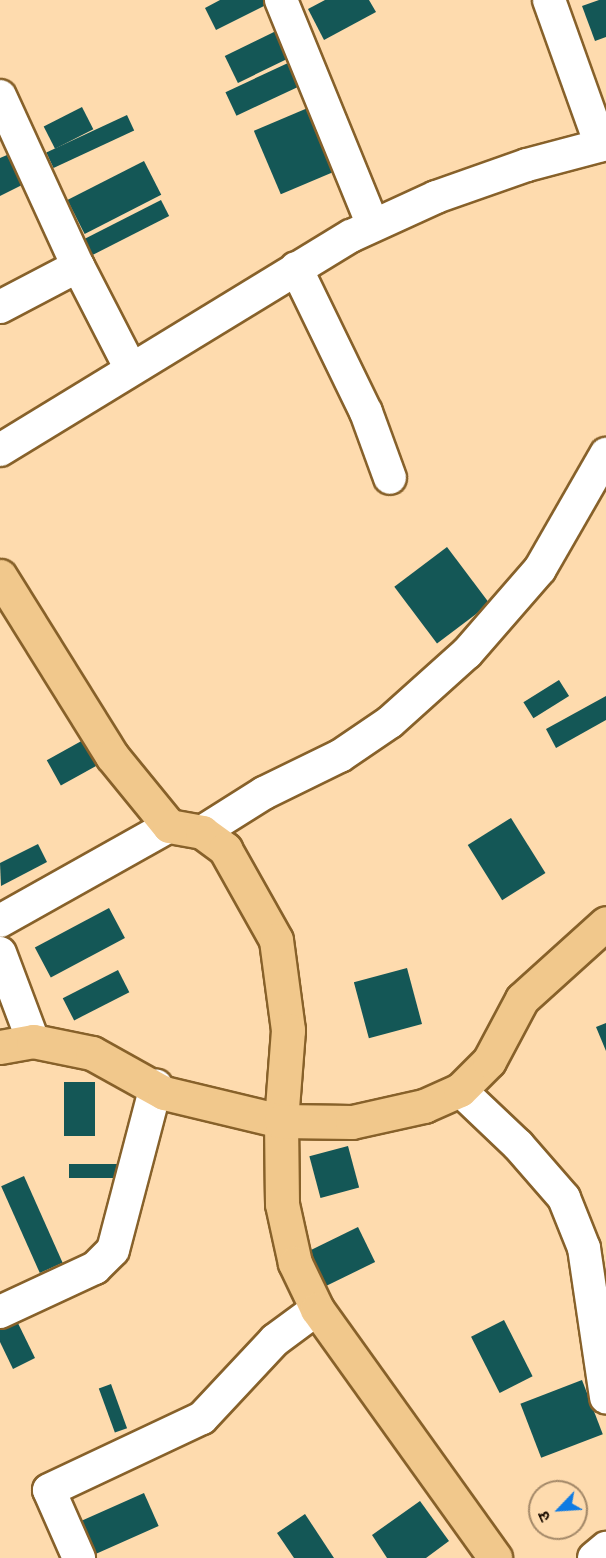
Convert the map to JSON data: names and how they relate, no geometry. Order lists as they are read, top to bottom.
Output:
{
  "north": "bottom left"
}
